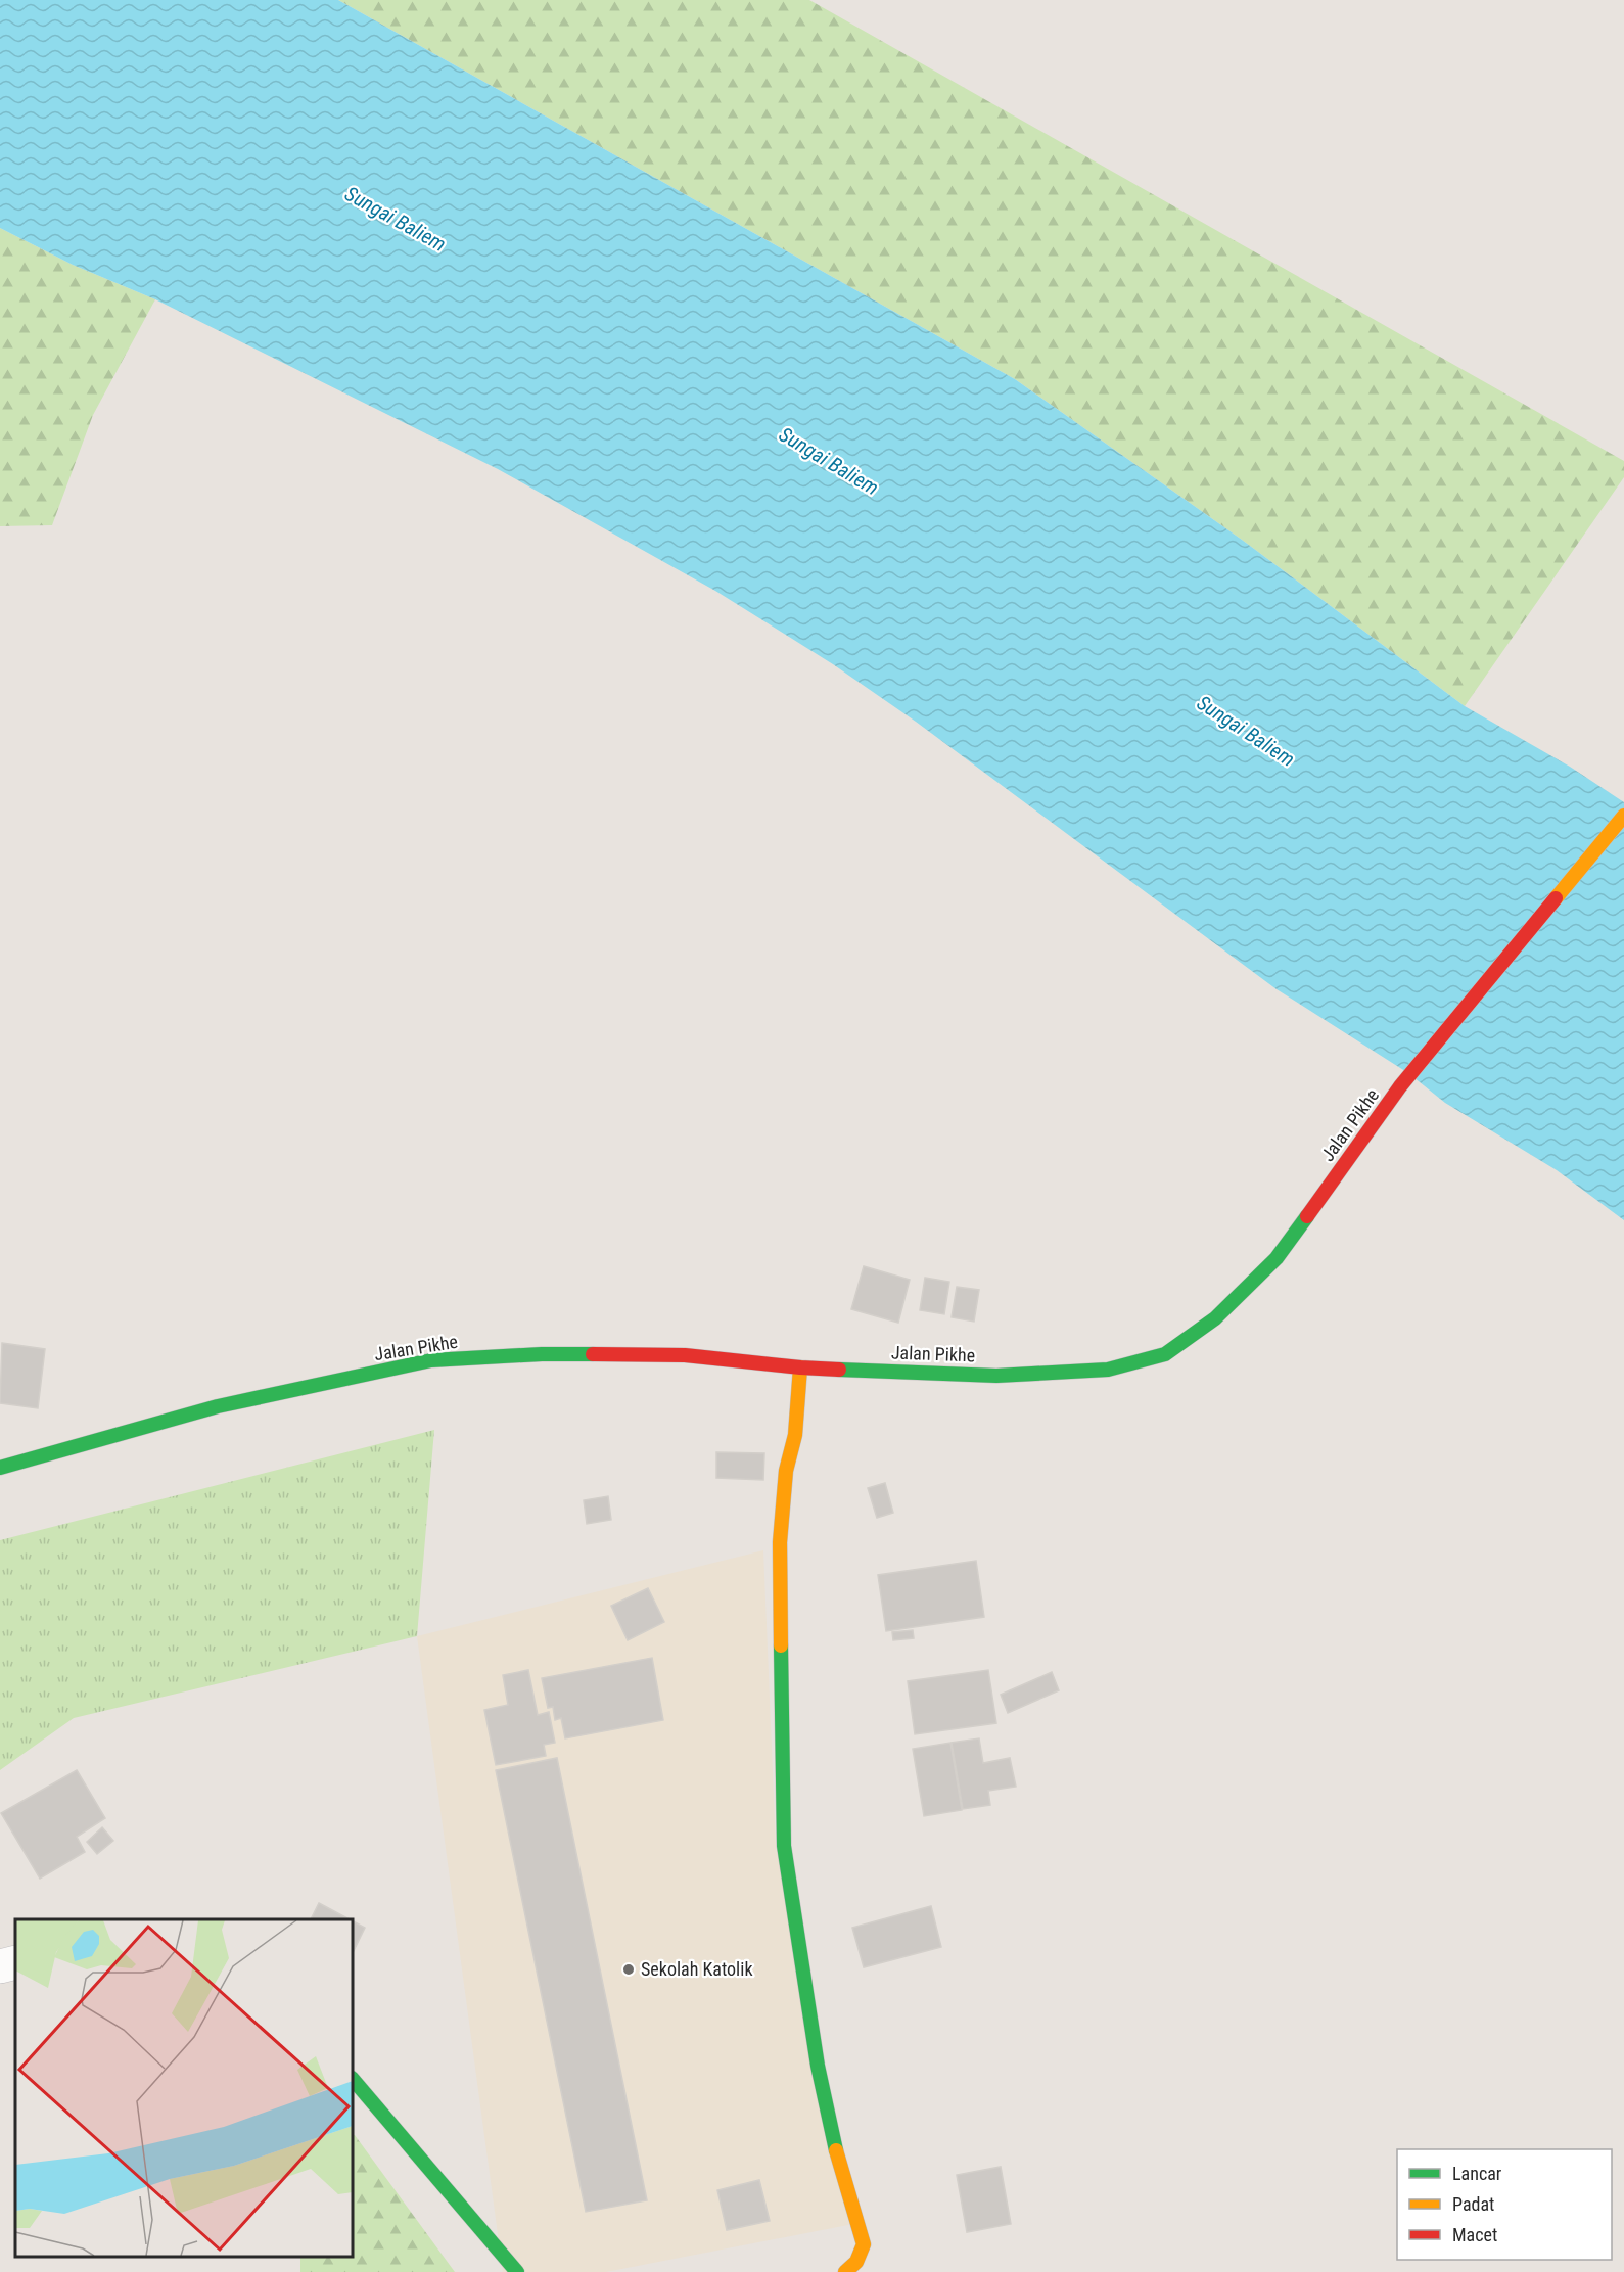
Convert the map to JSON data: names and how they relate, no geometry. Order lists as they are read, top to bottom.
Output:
{
  "streets": {
    "main road": ["Jalan Pikhe"]
  },
  "water": ["Sungai Baliem"],
  "places": ["Sekolah Katolik"],
  "legend": ["Lancar", "Padat", "Macet"]
}
